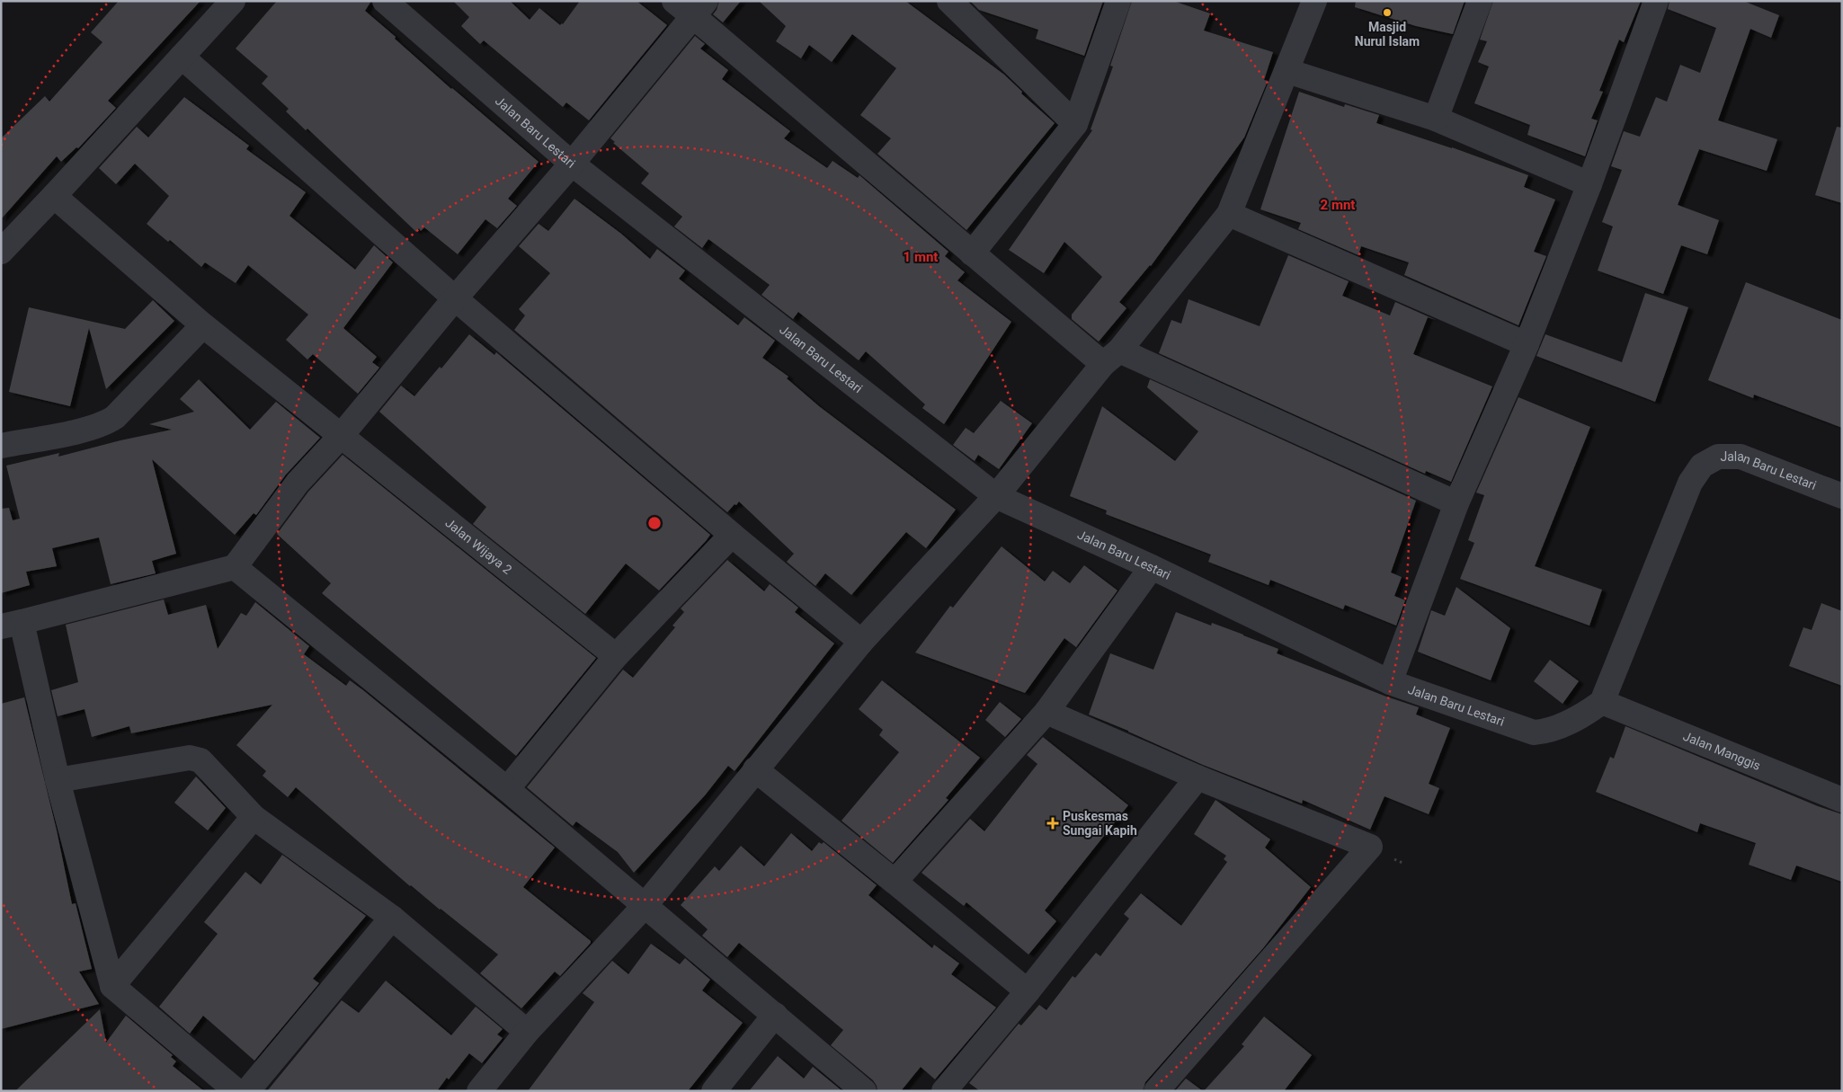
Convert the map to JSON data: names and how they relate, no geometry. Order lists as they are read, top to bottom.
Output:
{
  "streets": {
    "street": ["Jalan Baru Lestari", "Jalan Wijaya 2", "Jalan Manggis"]
  },
  "crossings": [
    ["Jalan Baru Lestari", "Jalan Manggis"]
  ],
  "places": {
    "other": ["Masjid Nurul Islam"],
    "health": ["Puskesmas Sungai Kapih"]
  },
  "rings": ["2 mnt", "1 mnt"]
}
